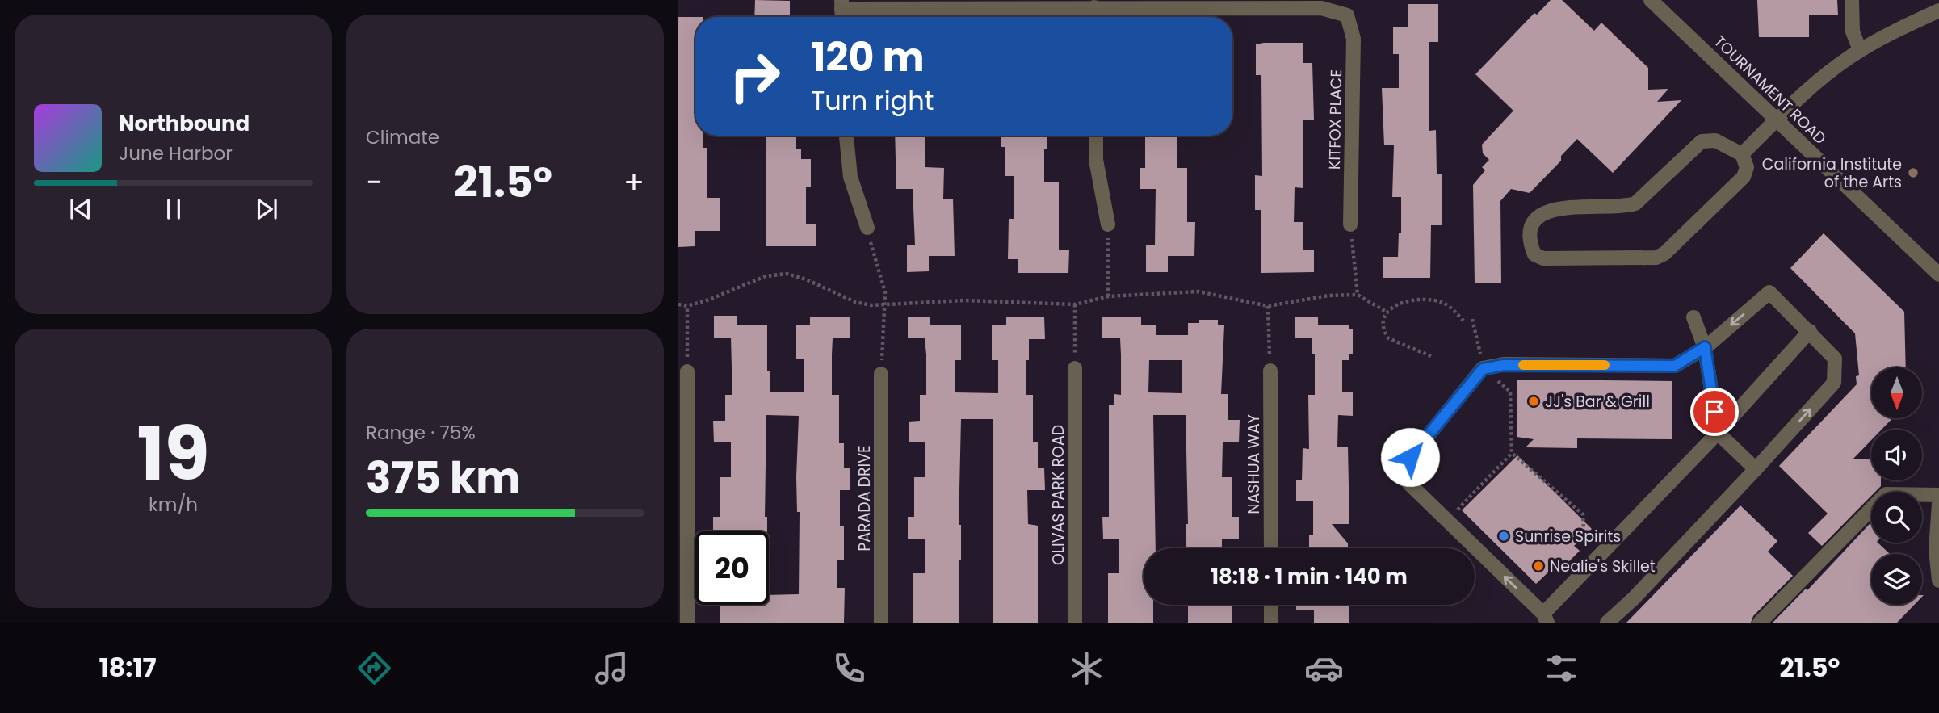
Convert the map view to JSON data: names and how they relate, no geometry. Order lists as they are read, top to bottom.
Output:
{
  "streets": {
    "street": [
      "TOURNAMENT ROAD",
      "KITFOX PLACE",
      "NASHUA WAY",
      "OLIVAS PARK ROAD",
      "PARADA DRIVE"
    ]
  },
  "places": [
    "California Institute of the Arts",
    "JJ's Bar & Grill",
    "Sunrise Spirits",
    "Nealie's Skillet"
  ],
  "north": "bottom",
  "page": {
    "tile": [
      "Climate",
      ["19", "km/h"],
      ["Range · 75%", "375 km"]
    ],
    "turn": ["120 m", "Turn right"],
    "song": ["Northbound", "June Harbor"],
    "heat": ["−", "21.5°", "+"],
    "limit": "20",
    "trip": "18:18 · 1 min · 140 m",
    "tabs": ["18:17", "21.5°"]
  }
}
